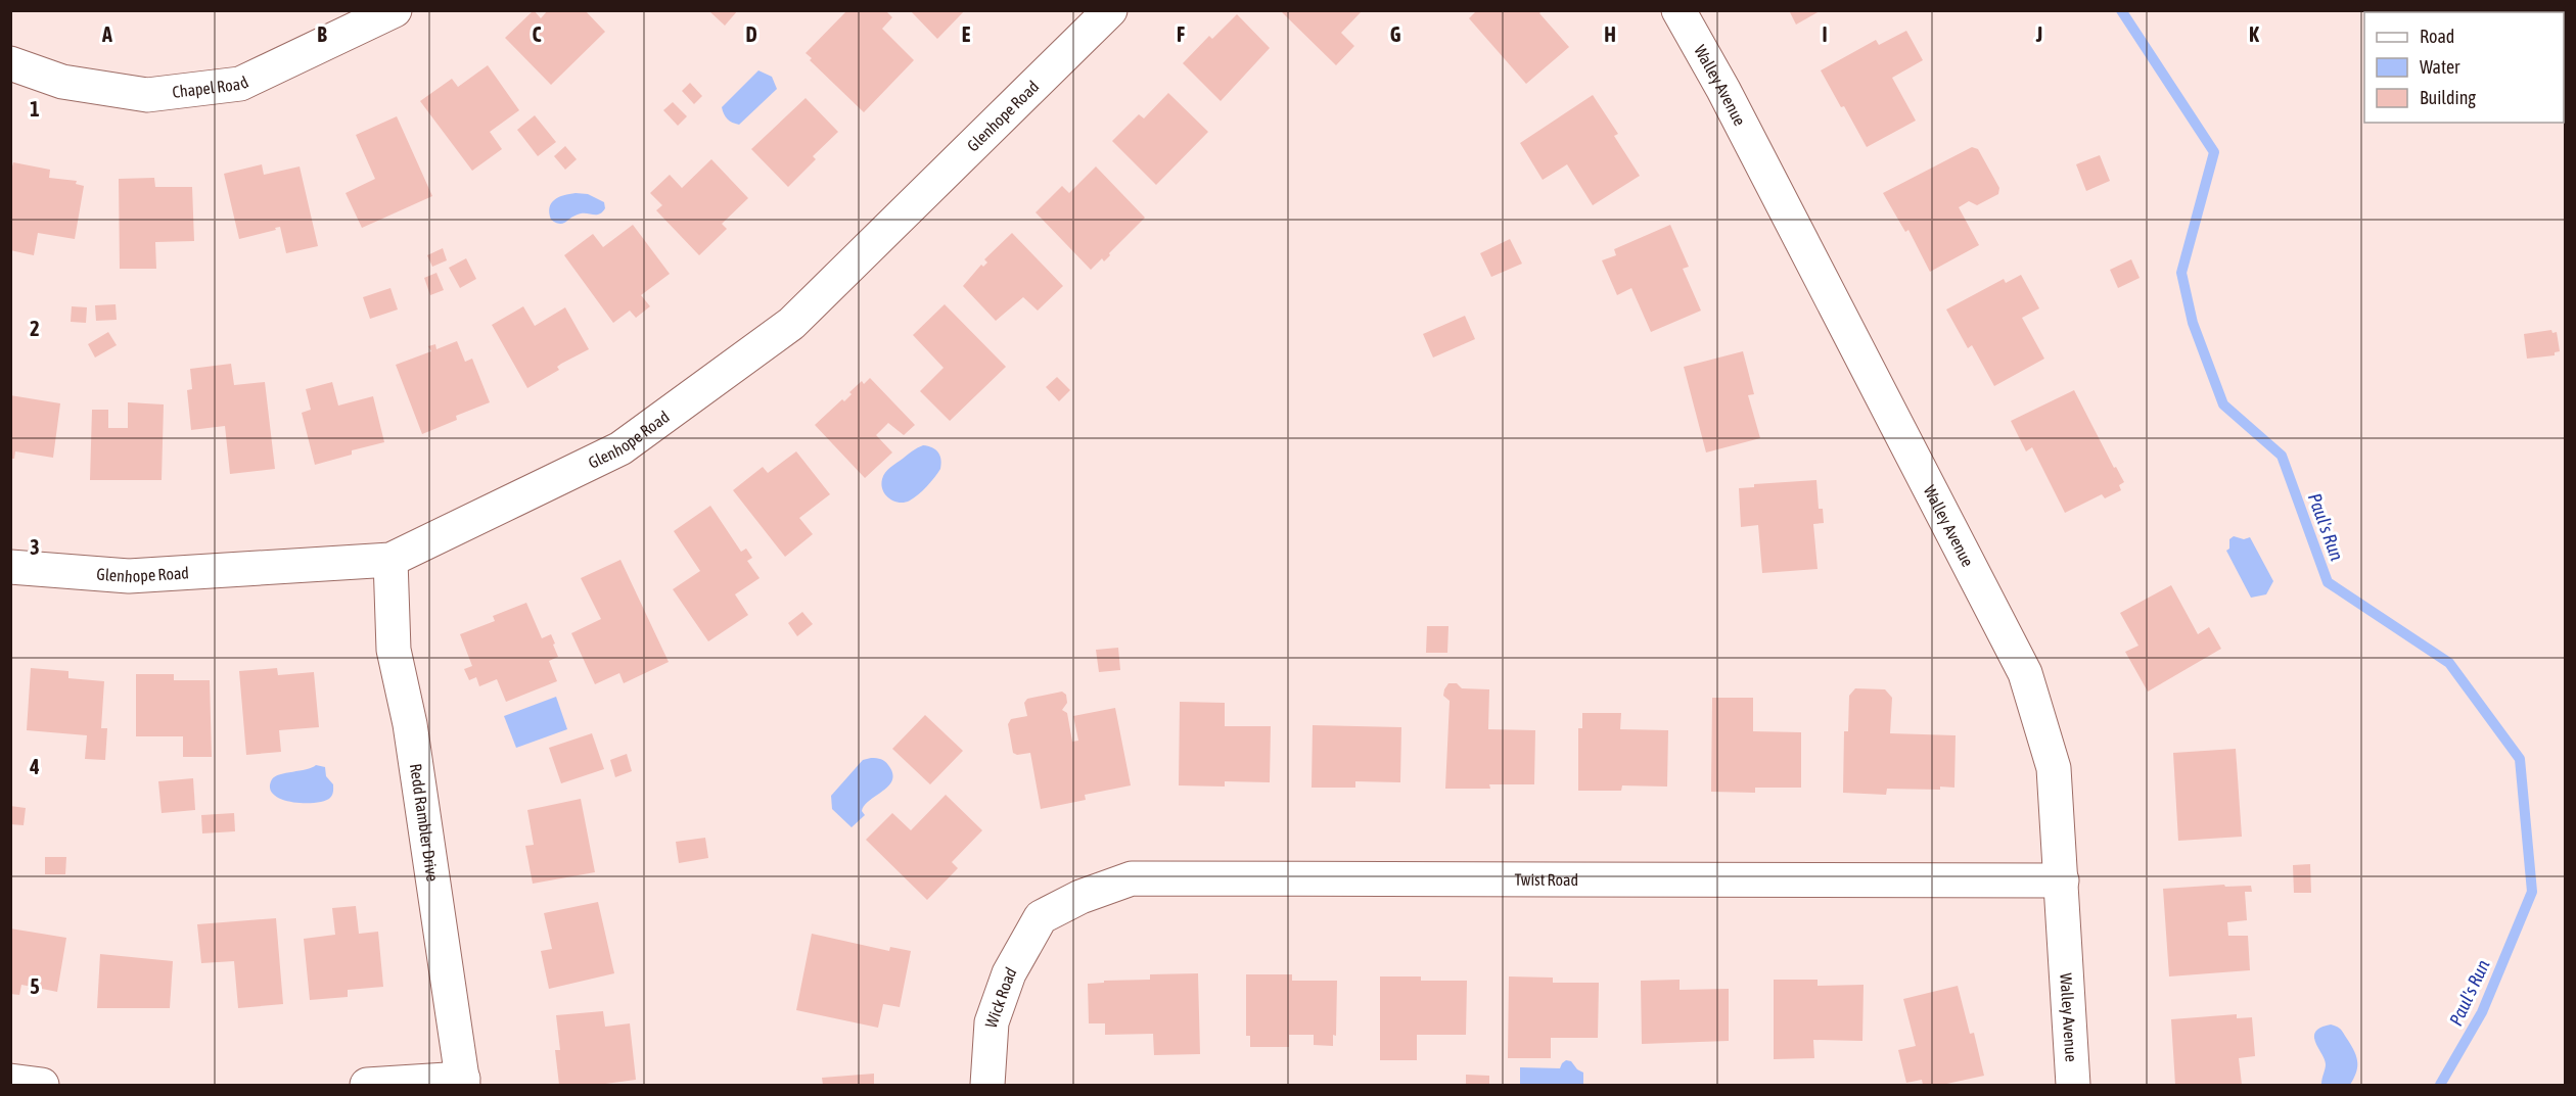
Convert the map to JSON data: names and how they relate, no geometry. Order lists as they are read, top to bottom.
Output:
{
  "streets": {
    "street": [
      "Chapel Road",
      "Walley Avenue",
      "Glenhope Road",
      "Redd Rambler Drive",
      "Twist Road",
      "Wick Road"
    ]
  },
  "crossings": [
    ["Walley Avenue", "Twist Road"],
    ["Glenhope Road", "Redd Rambler Drive"],
    ["Twist Road", "Wick Road"]
  ],
  "water": ["Paul's Run"],
  "legend": ["Road", "Water", "Building"],
  "grid": {
    "columns": [
      "A",
      "B",
      "C",
      "D",
      "E",
      "F",
      "G",
      "H",
      "I",
      "J",
      "K"
    ],
    "rows": [
      "1",
      "2",
      "3",
      "4",
      "5"
    ]
  }
}
